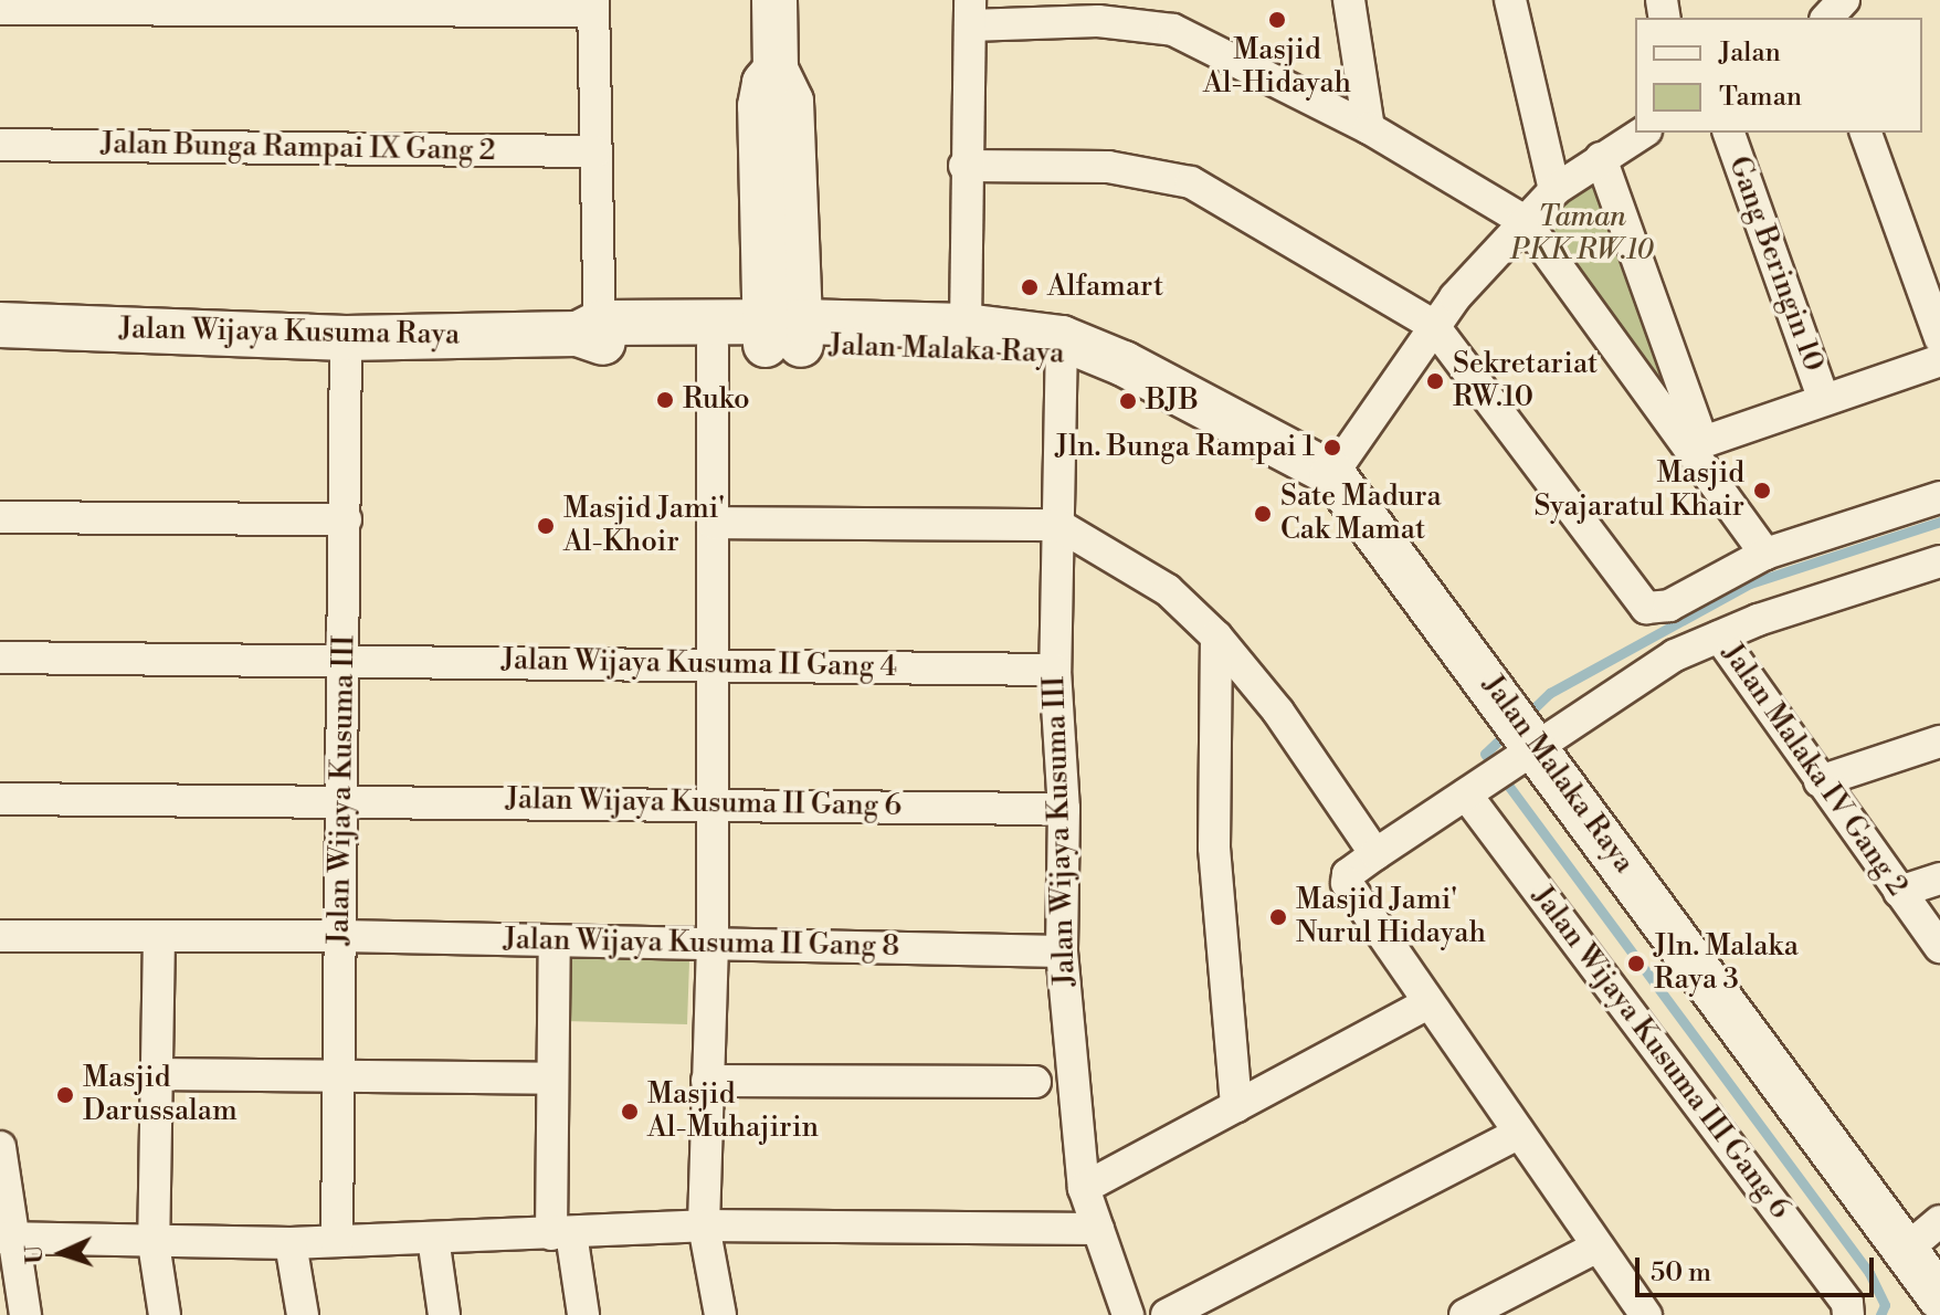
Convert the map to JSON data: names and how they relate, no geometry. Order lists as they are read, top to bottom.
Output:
{
  "streets": {
    "street": [
      "Jalan Bunga Rampai IX Gang 2",
      "Gang Beringin 10",
      "Jalan Wijaya Kusuma Raya",
      "Jalan Malaka Raya",
      "Jalan Wijaya Kusuma II Gang 4",
      "Jalan Malaka IV Gang 2",
      "Jalan Wijaya Kusuma III",
      "Jalan Wijaya Kusuma II Gang 6",
      "Jalan Wijaya Kusuma II Gang 8",
      "Jalan Wijaya Kusuma III Gang 6"
    ]
  },
  "crossings": [
    ["Jalan Wijaya Kusuma Raya", "Jalan Malaka Raya"],
    ["Jalan Wijaya Kusuma Raya", "Jalan Wijaya Kusuma III"],
    ["Jalan Malaka Raya", "Jalan Wijaya Kusuma III"],
    ["Jalan Malaka Raya", "Jalan Wijaya Kusuma III Gang 6"],
    ["Jalan Wijaya Kusuma II Gang 4", "Jalan Wijaya Kusuma III"],
    ["Jalan Wijaya Kusuma III", "Jalan Wijaya Kusuma II Gang 6"],
    ["Jalan Wijaya Kusuma III", "Jalan Wijaya Kusuma II Gang 8"]
  ],
  "parks": ["Taman PKK RW.10"],
  "places": [
    "Masjid Al-Hidayah",
    "Alfamart",
    "Sekretariat RW.10",
    "Ruko",
    "BJB",
    "Jln. Bunga Rampai 1",
    "Masjid Syajaratul Khair",
    "Sate Madura Cak Mamat",
    "Masjid Jami' Al-Khoir",
    "Masjid Jami' Nurul Hidayah",
    "Jln. Malaka Raya 3",
    "Masjid Darussalam",
    "Masjid Al-Muhajirin"
  ],
  "legend": ["Jalan", "Taman"],
  "scale_bar": "50 m",
  "north": "left"
}
